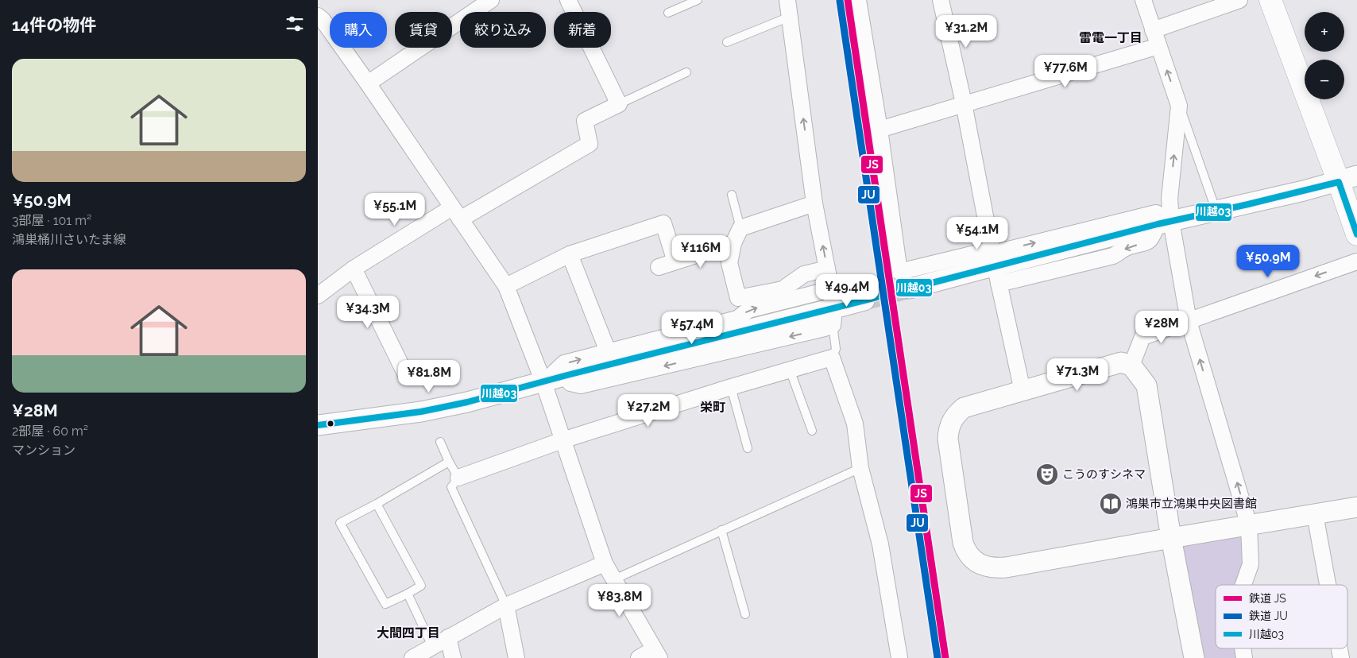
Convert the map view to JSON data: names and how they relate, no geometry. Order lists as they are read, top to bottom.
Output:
{
  "districts": ["雷電一丁目", "栄町", "大間四丁目"],
  "places": {
    "theatre": ["こうのすシネマ"],
    "library": ["鴻巣市立鴻巣中央図書館"]
  },
  "lines": ["rail line JS", "rail line JU", "transit line 川越03"],
  "legend": ["鉄道 JS", "鉄道 JU", "川越03"],
  "page": {
    "heading": "14件の物件",
    "map_buttons": ["+", "−"],
    "chip": [
      "購入",
      "賃貸",
      "絞り込み",
      "新着"
    ],
    "price": [
      "¥31.2M",
      "¥77.6M",
      "¥55.1M",
      "¥54.1M",
      "¥116M",
      "¥50.9M",
      "¥49.4M",
      "¥34.3M",
      "¥28M",
      "¥57.4M",
      "¥71.3M",
      "¥81.8M",
      "¥27.2M",
      "¥83.8M"
    ],
    "list": [
      {
        "name": "¥50.9M",
        "note": "3部屋 · 101 m² · 鴻巣桶川さいたま線"
      },
      {
        "name": "¥28M",
        "note": "2部屋 · 60 m² · マンション"
      }
    ]
  }
}
